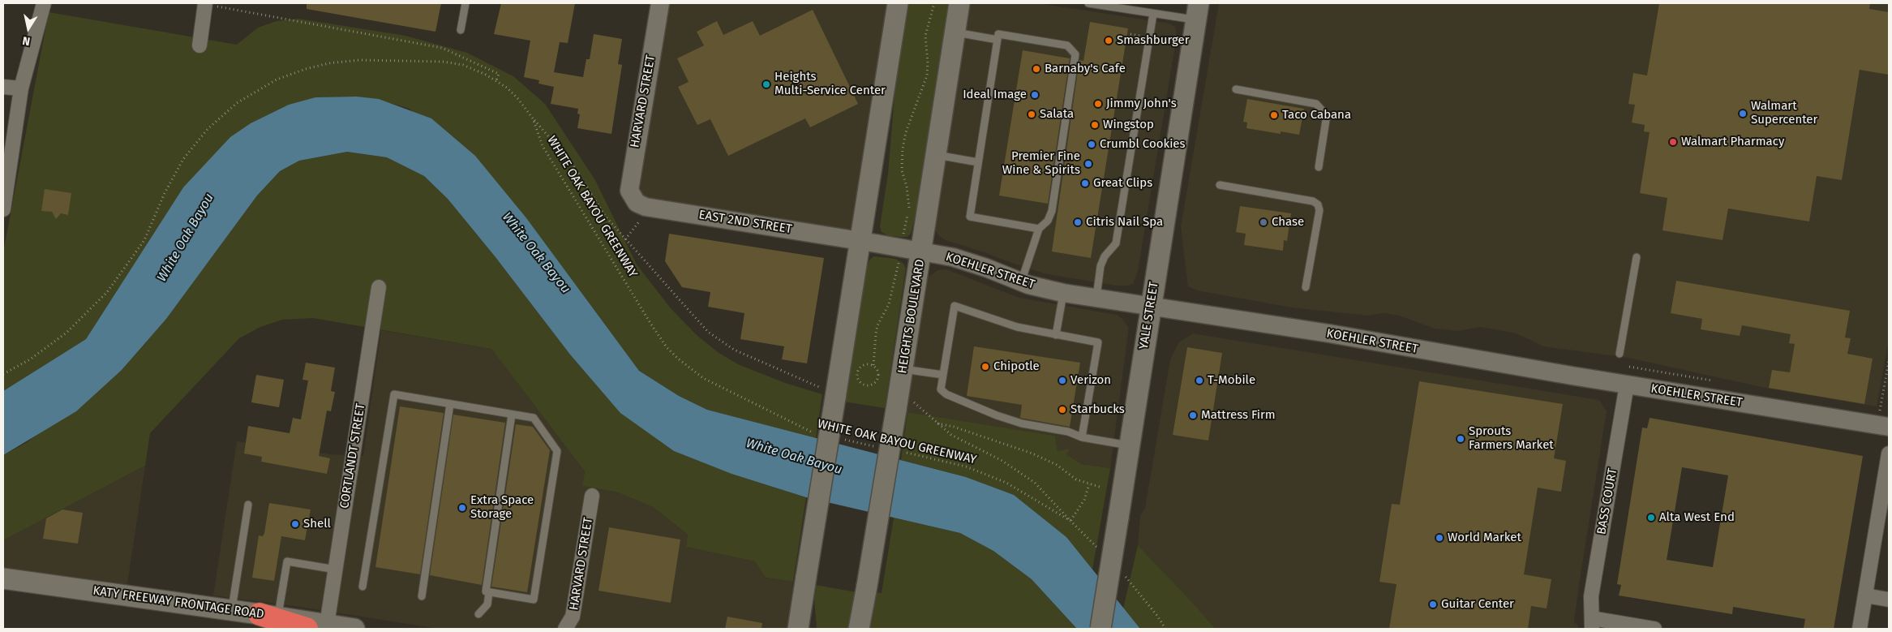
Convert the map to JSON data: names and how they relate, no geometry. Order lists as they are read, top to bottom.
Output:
{
  "streets": {
    "main road": ["YALE STREET", "HEIGHTS BOULEVARD", "KATY FREEWAY FRONTAGE ROAD"],
    "street": [
      "HARVARD STREET",
      "EAST 2ND STREET",
      "KOEHLER STREET",
      "CORTLANDT STREET",
      "BASS COURT"
    ],
    "path": ["WHITE OAK BAYOU GREENWAY"]
  },
  "crossings": [
    ["HARVARD STREET", "EAST 2ND STREET"],
    ["EAST 2ND STREET", "KOEHLER STREET"],
    ["KOEHLER STREET", "YALE STREET"],
    ["KOEHLER STREET", "HEIGHTS BOULEVARD"],
    ["KOEHLER STREET", "BASS COURT"]
  ],
  "water": ["White Oak Bayou"],
  "places": [
    "Smashburger",
    "Barnaby's Cafe",
    "Heights Multi-Service Center",
    "Ideal Image",
    "Jimmy John's",
    "Walmart Supercenter",
    "Salata",
    "Taco Cabana",
    "Wingstop",
    "Walmart Pharmacy",
    "Crumbl Cookies",
    "Premier Fine Wine & Spirits",
    "Great Clips",
    "Citris Nail Spa",
    "Chase",
    "Chipotle",
    "Verizon",
    "T-Mobile",
    "Starbucks",
    "Mattress Firm",
    "Sprouts Farmers Market",
    "Extra Space Storage",
    "Alta West End",
    "Shell",
    "World Market",
    "Guitar Center"
  ],
  "north": "bottom"
}
